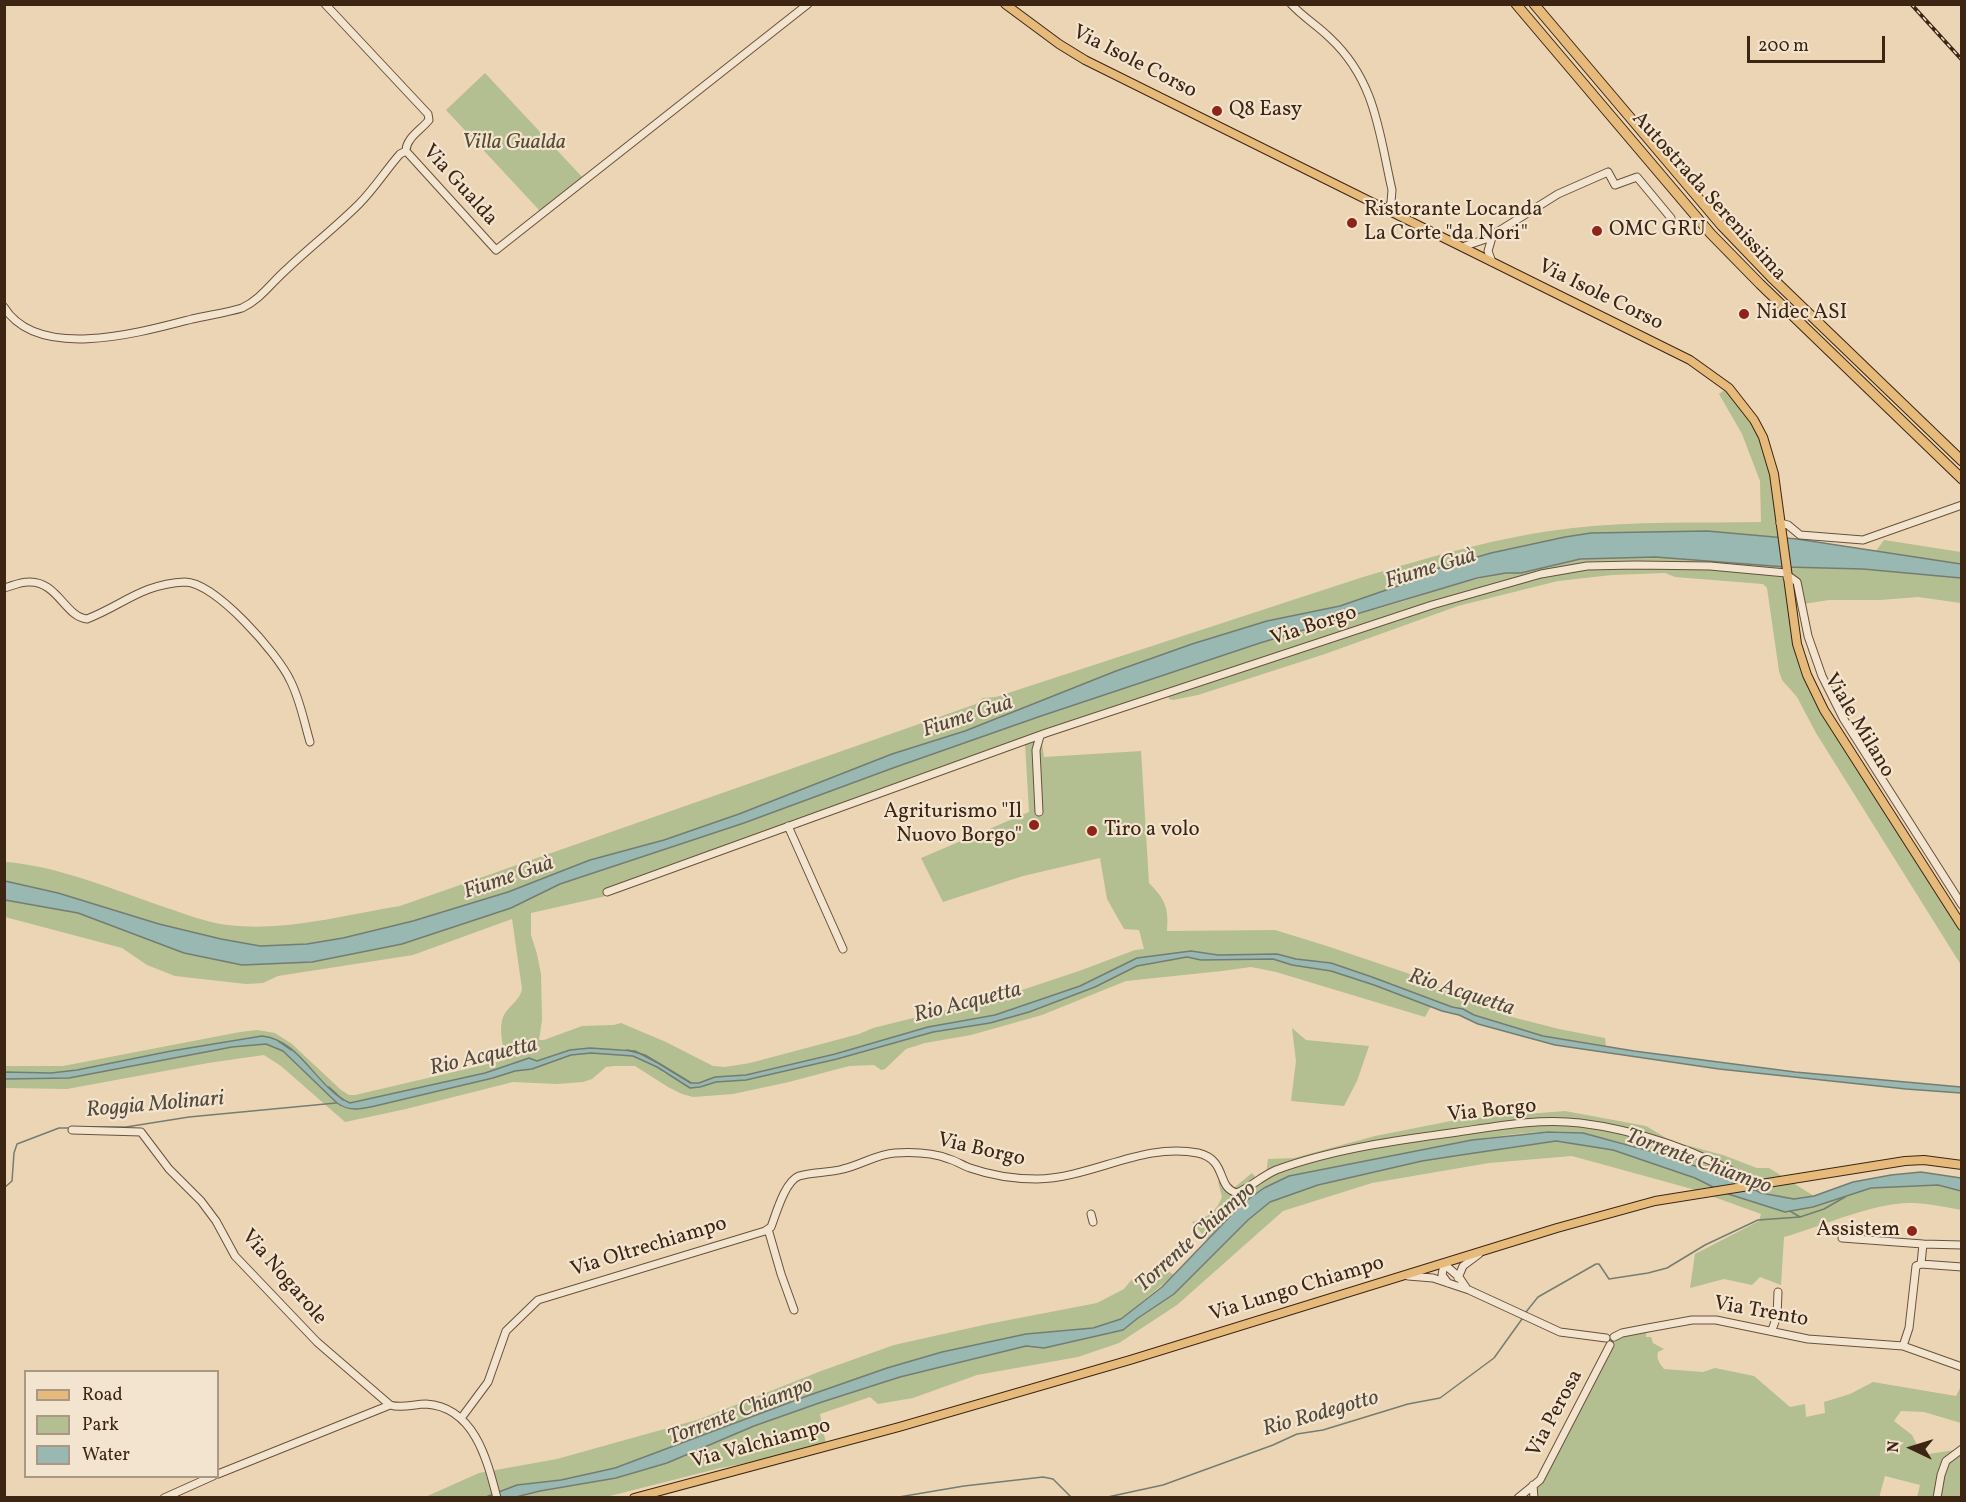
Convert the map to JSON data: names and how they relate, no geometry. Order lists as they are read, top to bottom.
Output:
{
  "streets": {
    "highway": ["Autostrada Serenissima"],
    "main road": [
      "Via Isole Corso",
      "Viale Milano",
      "Via Lungo Chiampo",
      "Via Valchiampo"
    ],
    "street": [
      "Via Gualda",
      "Via Borgo",
      "Via Oltrechiampo",
      "Via Nogarole",
      "Via Trento",
      "Via Perosa"
    ]
  },
  "crossings": [
    ["Via Isole Corso", "Viale Milano"],
    ["Via Borgo", "Viale Milano"],
    ["Via Borgo", "Via Oltrechiampo"],
    ["Via Borgo", "Via Lungo Chiampo"],
    ["Via Lungo Chiampo", "Via Trento"],
    ["Via Lungo Chiampo", "Via Valchiampo"],
    ["Via Trento", "Via Perosa"]
  ],
  "water": [
    "Fiume Guà",
    "Rio Acquetta",
    "Roggia Molinari",
    "Torrente Chiampo",
    "Rio Rodegotto"
  ],
  "parks": ["Villa Gualda"],
  "places": [
    "Q8 Easy",
    "Ristorante Locanda La Corte \"da Nori\"",
    "OMC GRU",
    "Nidec ASI",
    "Agriturismo \"Il Nuovo Borgo\"",
    "Tiro a volo",
    "Assistem"
  ],
  "legend": ["Road", "Park", "Water"],
  "scale_bar": "200 m",
  "north": "left"
}
